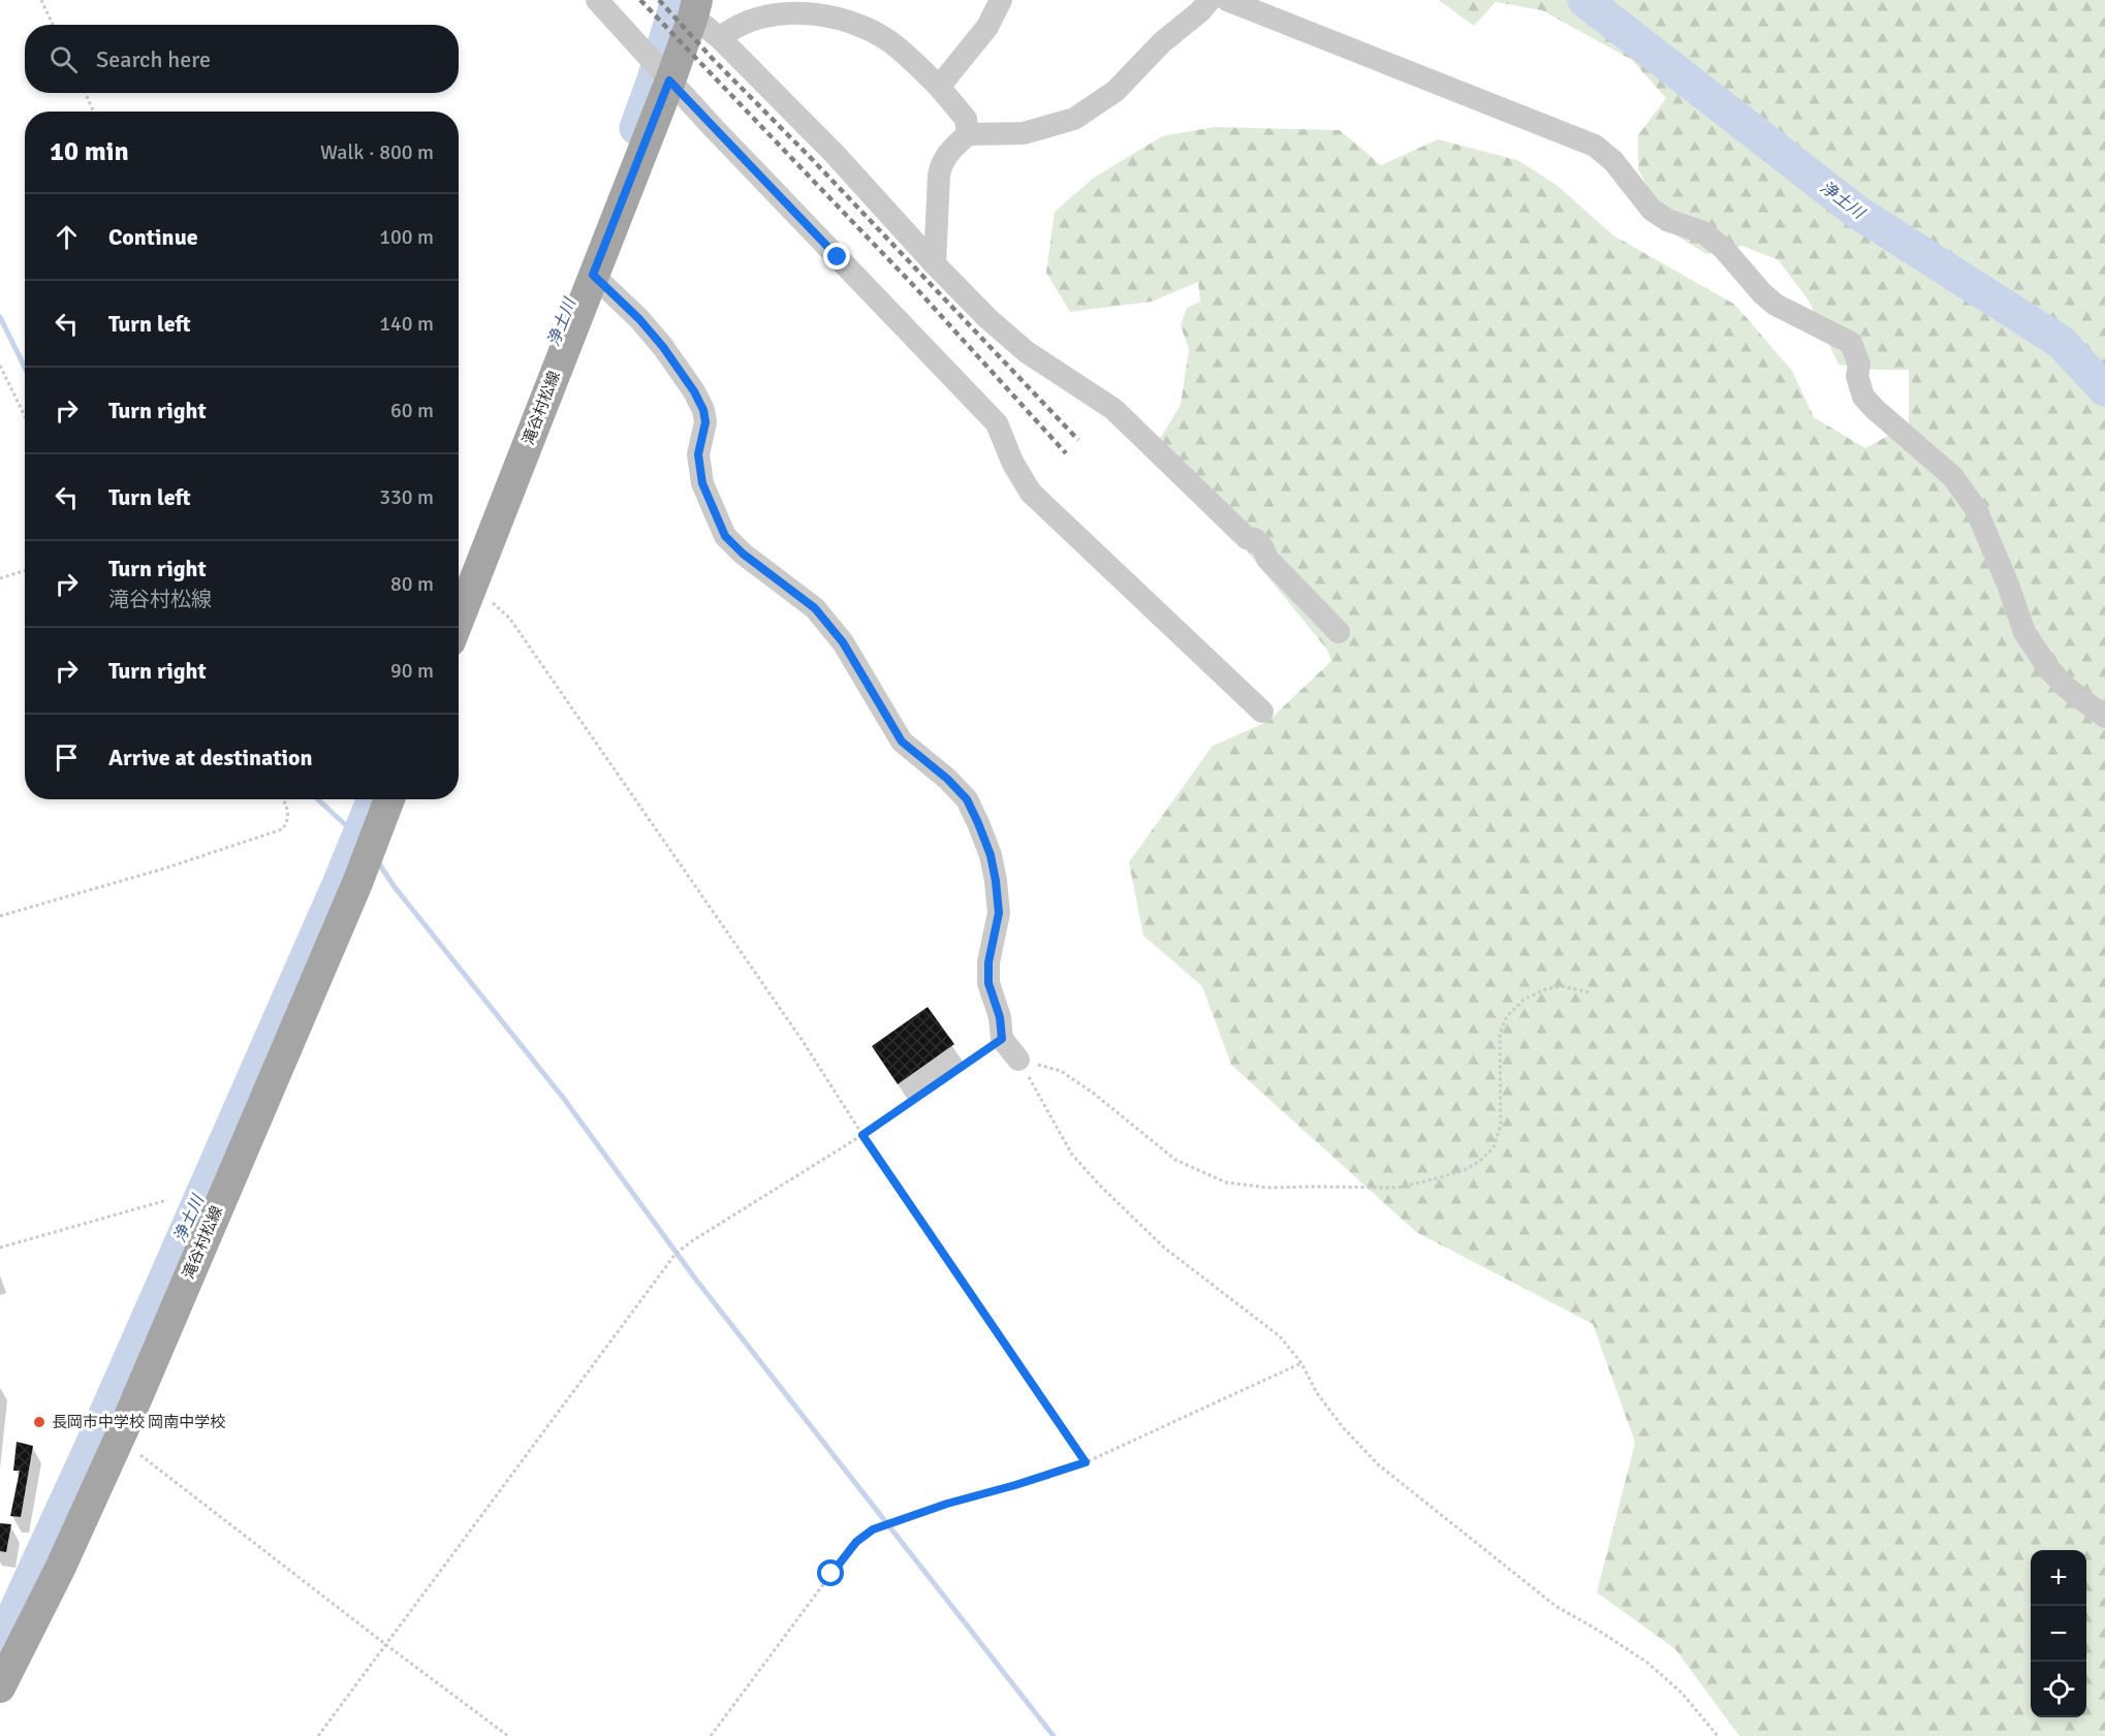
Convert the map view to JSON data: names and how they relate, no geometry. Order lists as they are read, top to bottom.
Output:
{
  "streets": {
    "main road": ["滝谷村松線"]
  },
  "water": ["浄土川"],
  "places": ["長岡市中学校 岡南中学校"],
  "page": {
    "search": "Search here",
    "heading": ["10 min", "Walk · 800 m"],
    "list": [
      ["Continue", "100 m"],
      ["Turn left", "140 m"],
      ["Turn right", "60 m"],
      ["Turn left", "330 m"],
      ["Turn right", "滝谷村松線", "80 m"],
      ["Turn right", "90 m"],
      "Arrive at destination"
    ],
    "map_buttons": ["+", "−"]
  }
}
